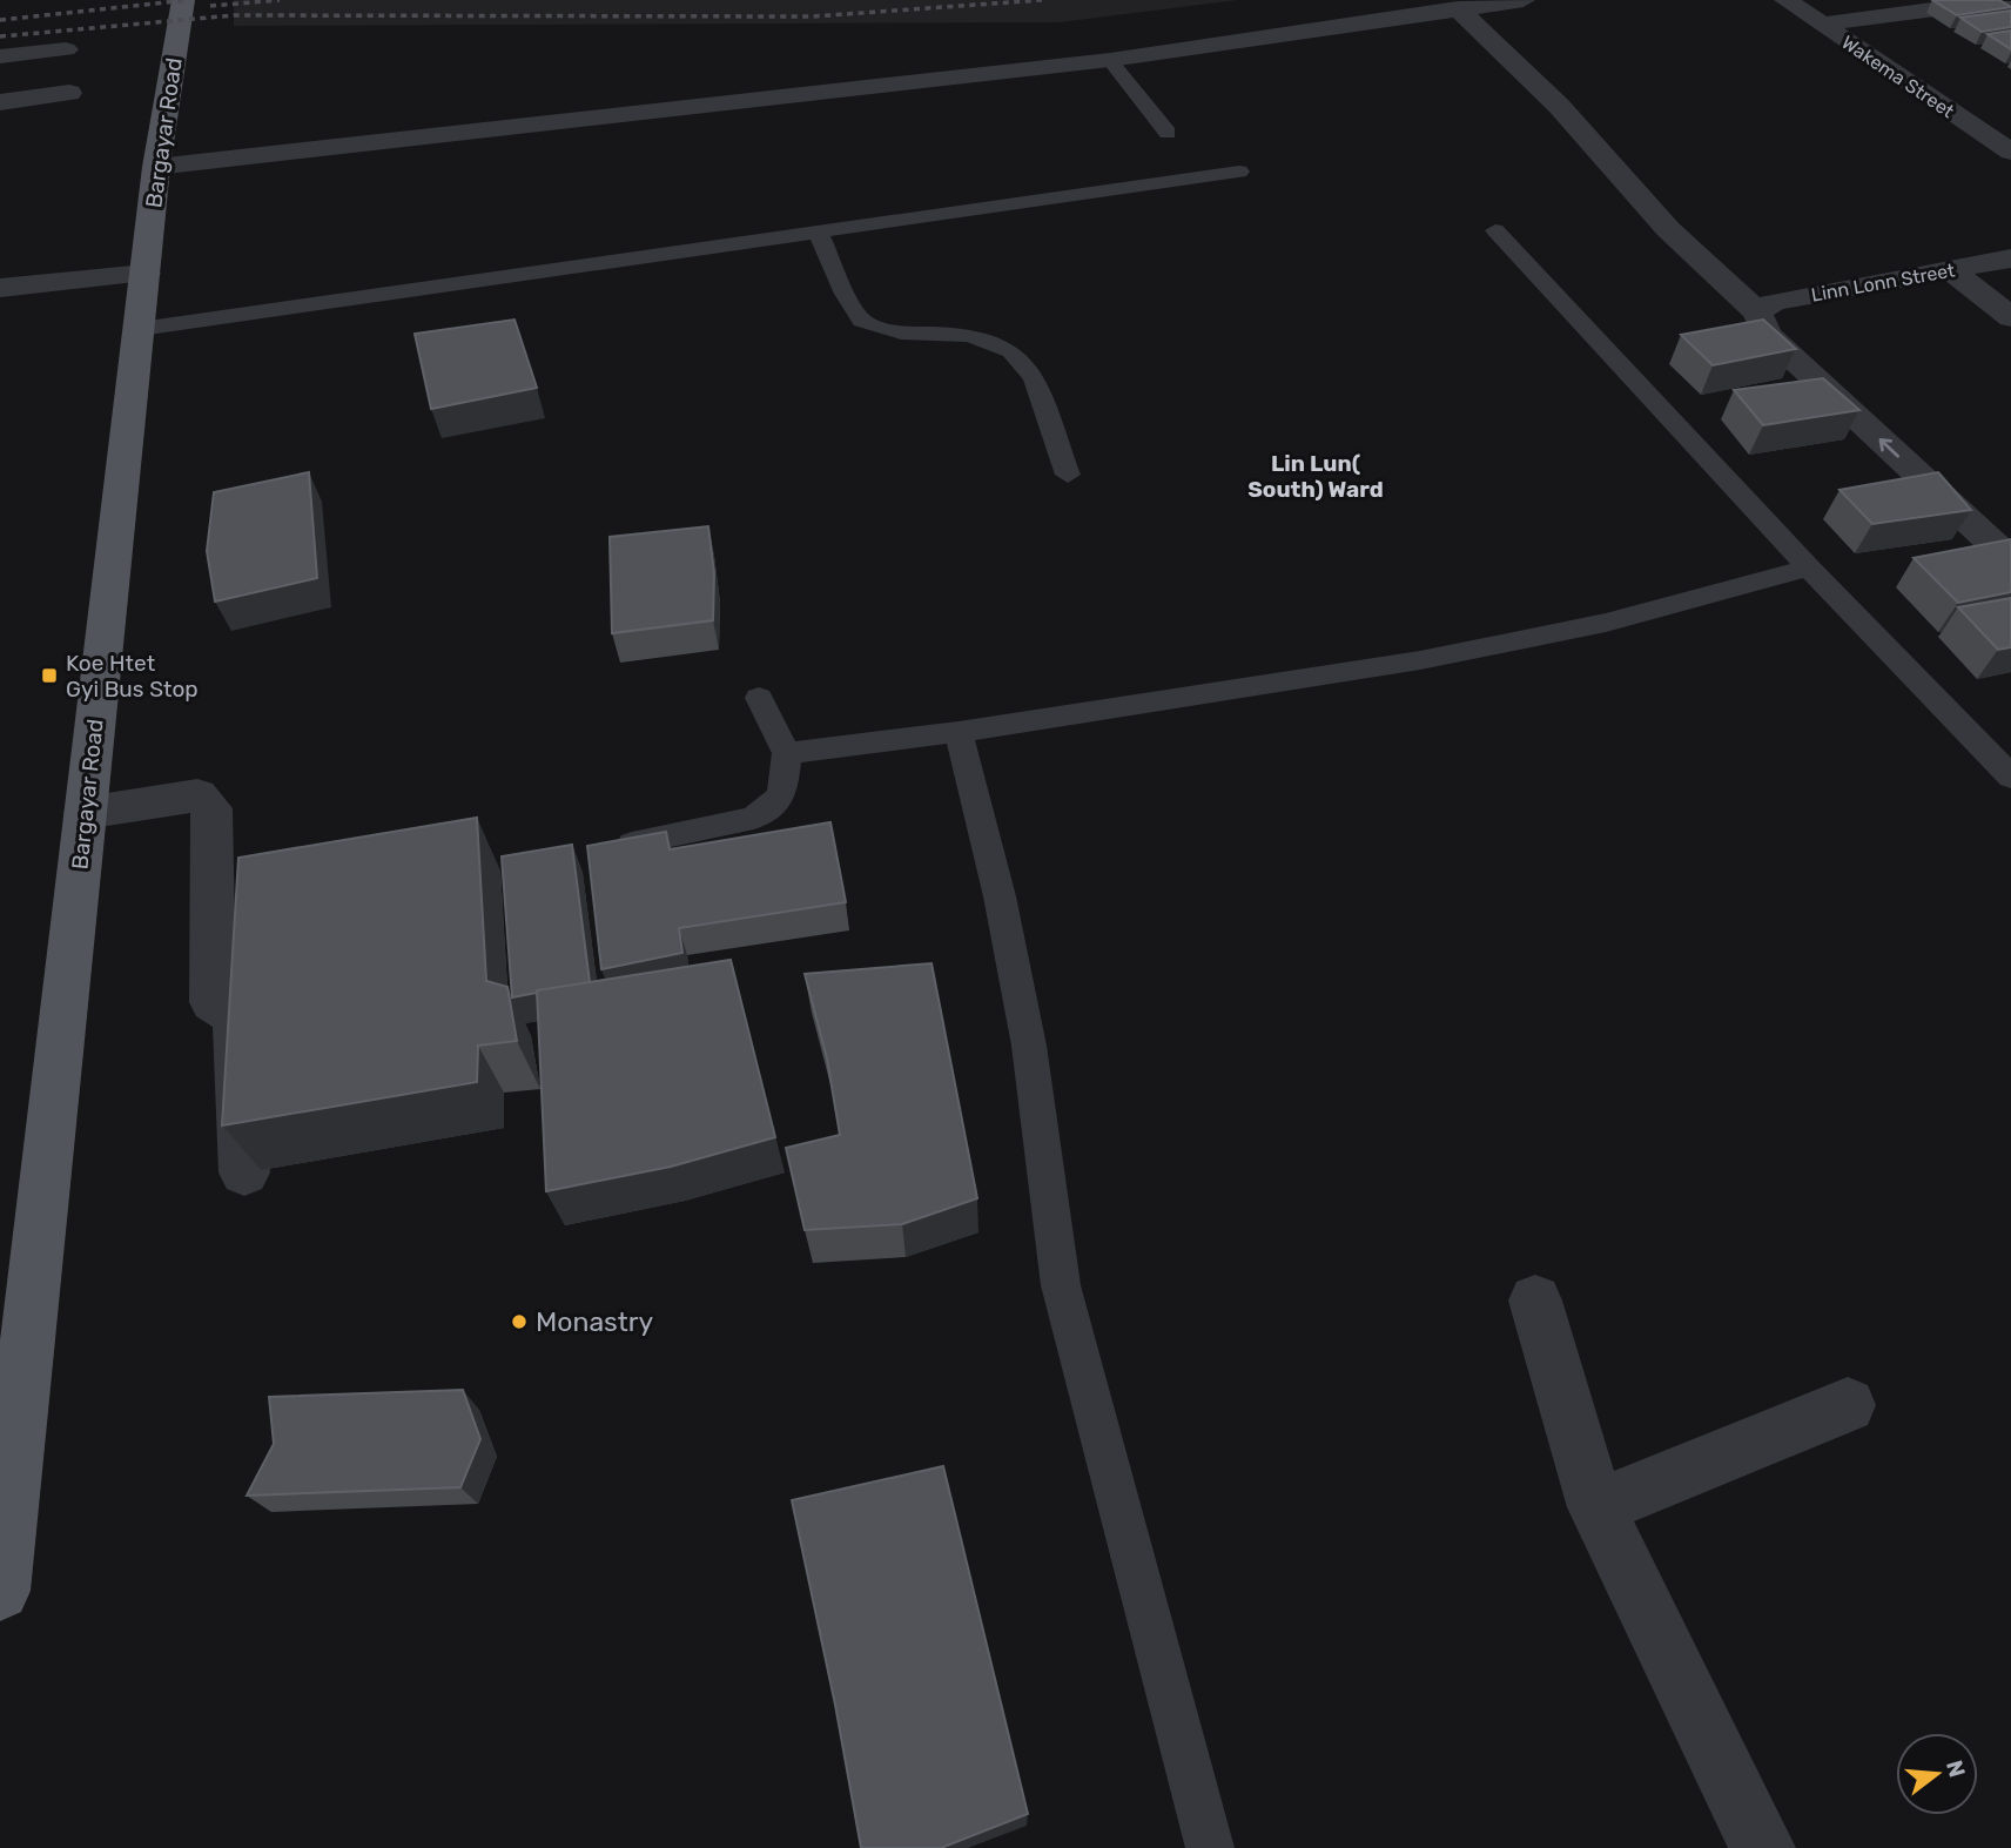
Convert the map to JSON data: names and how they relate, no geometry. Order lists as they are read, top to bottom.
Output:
{
  "streets": {
    "main road": ["Bargayar Road"],
    "street": ["Wakema Street", "Linn Lonn Street"]
  },
  "districts": ["Lin Lun( South) Ward"],
  "places": {
    "transit": ["Koe Htet Gyi Bus Stop"],
    "other": ["Monastry"]
  },
  "north": "right"
}
